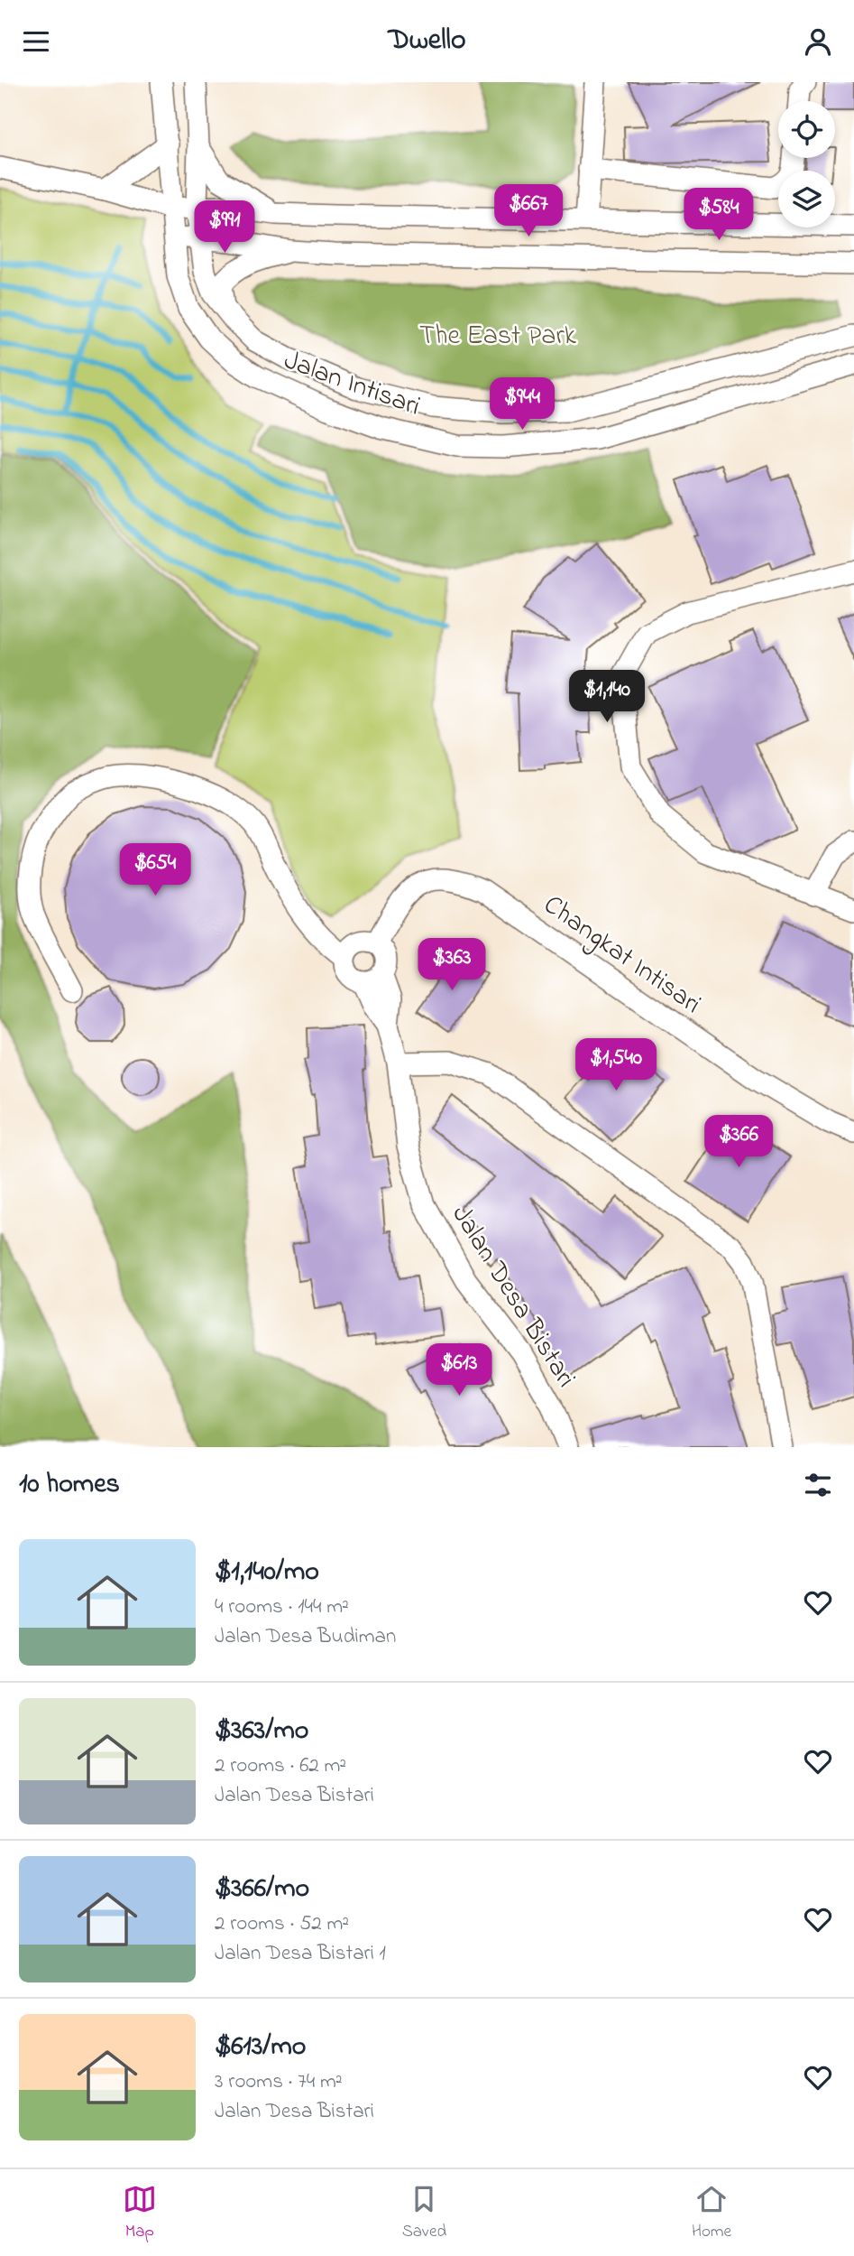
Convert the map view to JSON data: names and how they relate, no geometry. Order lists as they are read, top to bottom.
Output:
{
  "streets": {
    "street": ["Jalan Intisari", "Changkat Intisari", "Jalan Desa Bistari"]
  },
  "crossings": [
    ["Changkat Intisari", "Jalan Desa Bistari"]
  ],
  "parks": ["The East Park"],
  "page": {
    "header": "Dwello",
    "price": [
      "$667",
      "$584",
      "$991",
      "$944",
      "$1,140",
      "$654",
      "$363",
      "$1,540",
      "$366",
      "$613"
    ],
    "heading": "10 homes",
    "list": [
      {
        "name": "$1,140/mo",
        "note": "4 rooms · 144 m² · Jalan Desa Budiman"
      },
      {
        "name": "$363/mo",
        "note": "2 rooms · 62 m² · Jalan Desa Bistari"
      },
      {
        "name": "$366/mo",
        "note": "2 rooms · 52 m² · Jalan Desa Bistari 1"
      },
      {
        "name": "$613/mo",
        "note": "3 rooms · 74 m² · Jalan Desa Bistari"
      }
    ],
    "tabs": ["Map", "Saved", "Home"]
  }
}
